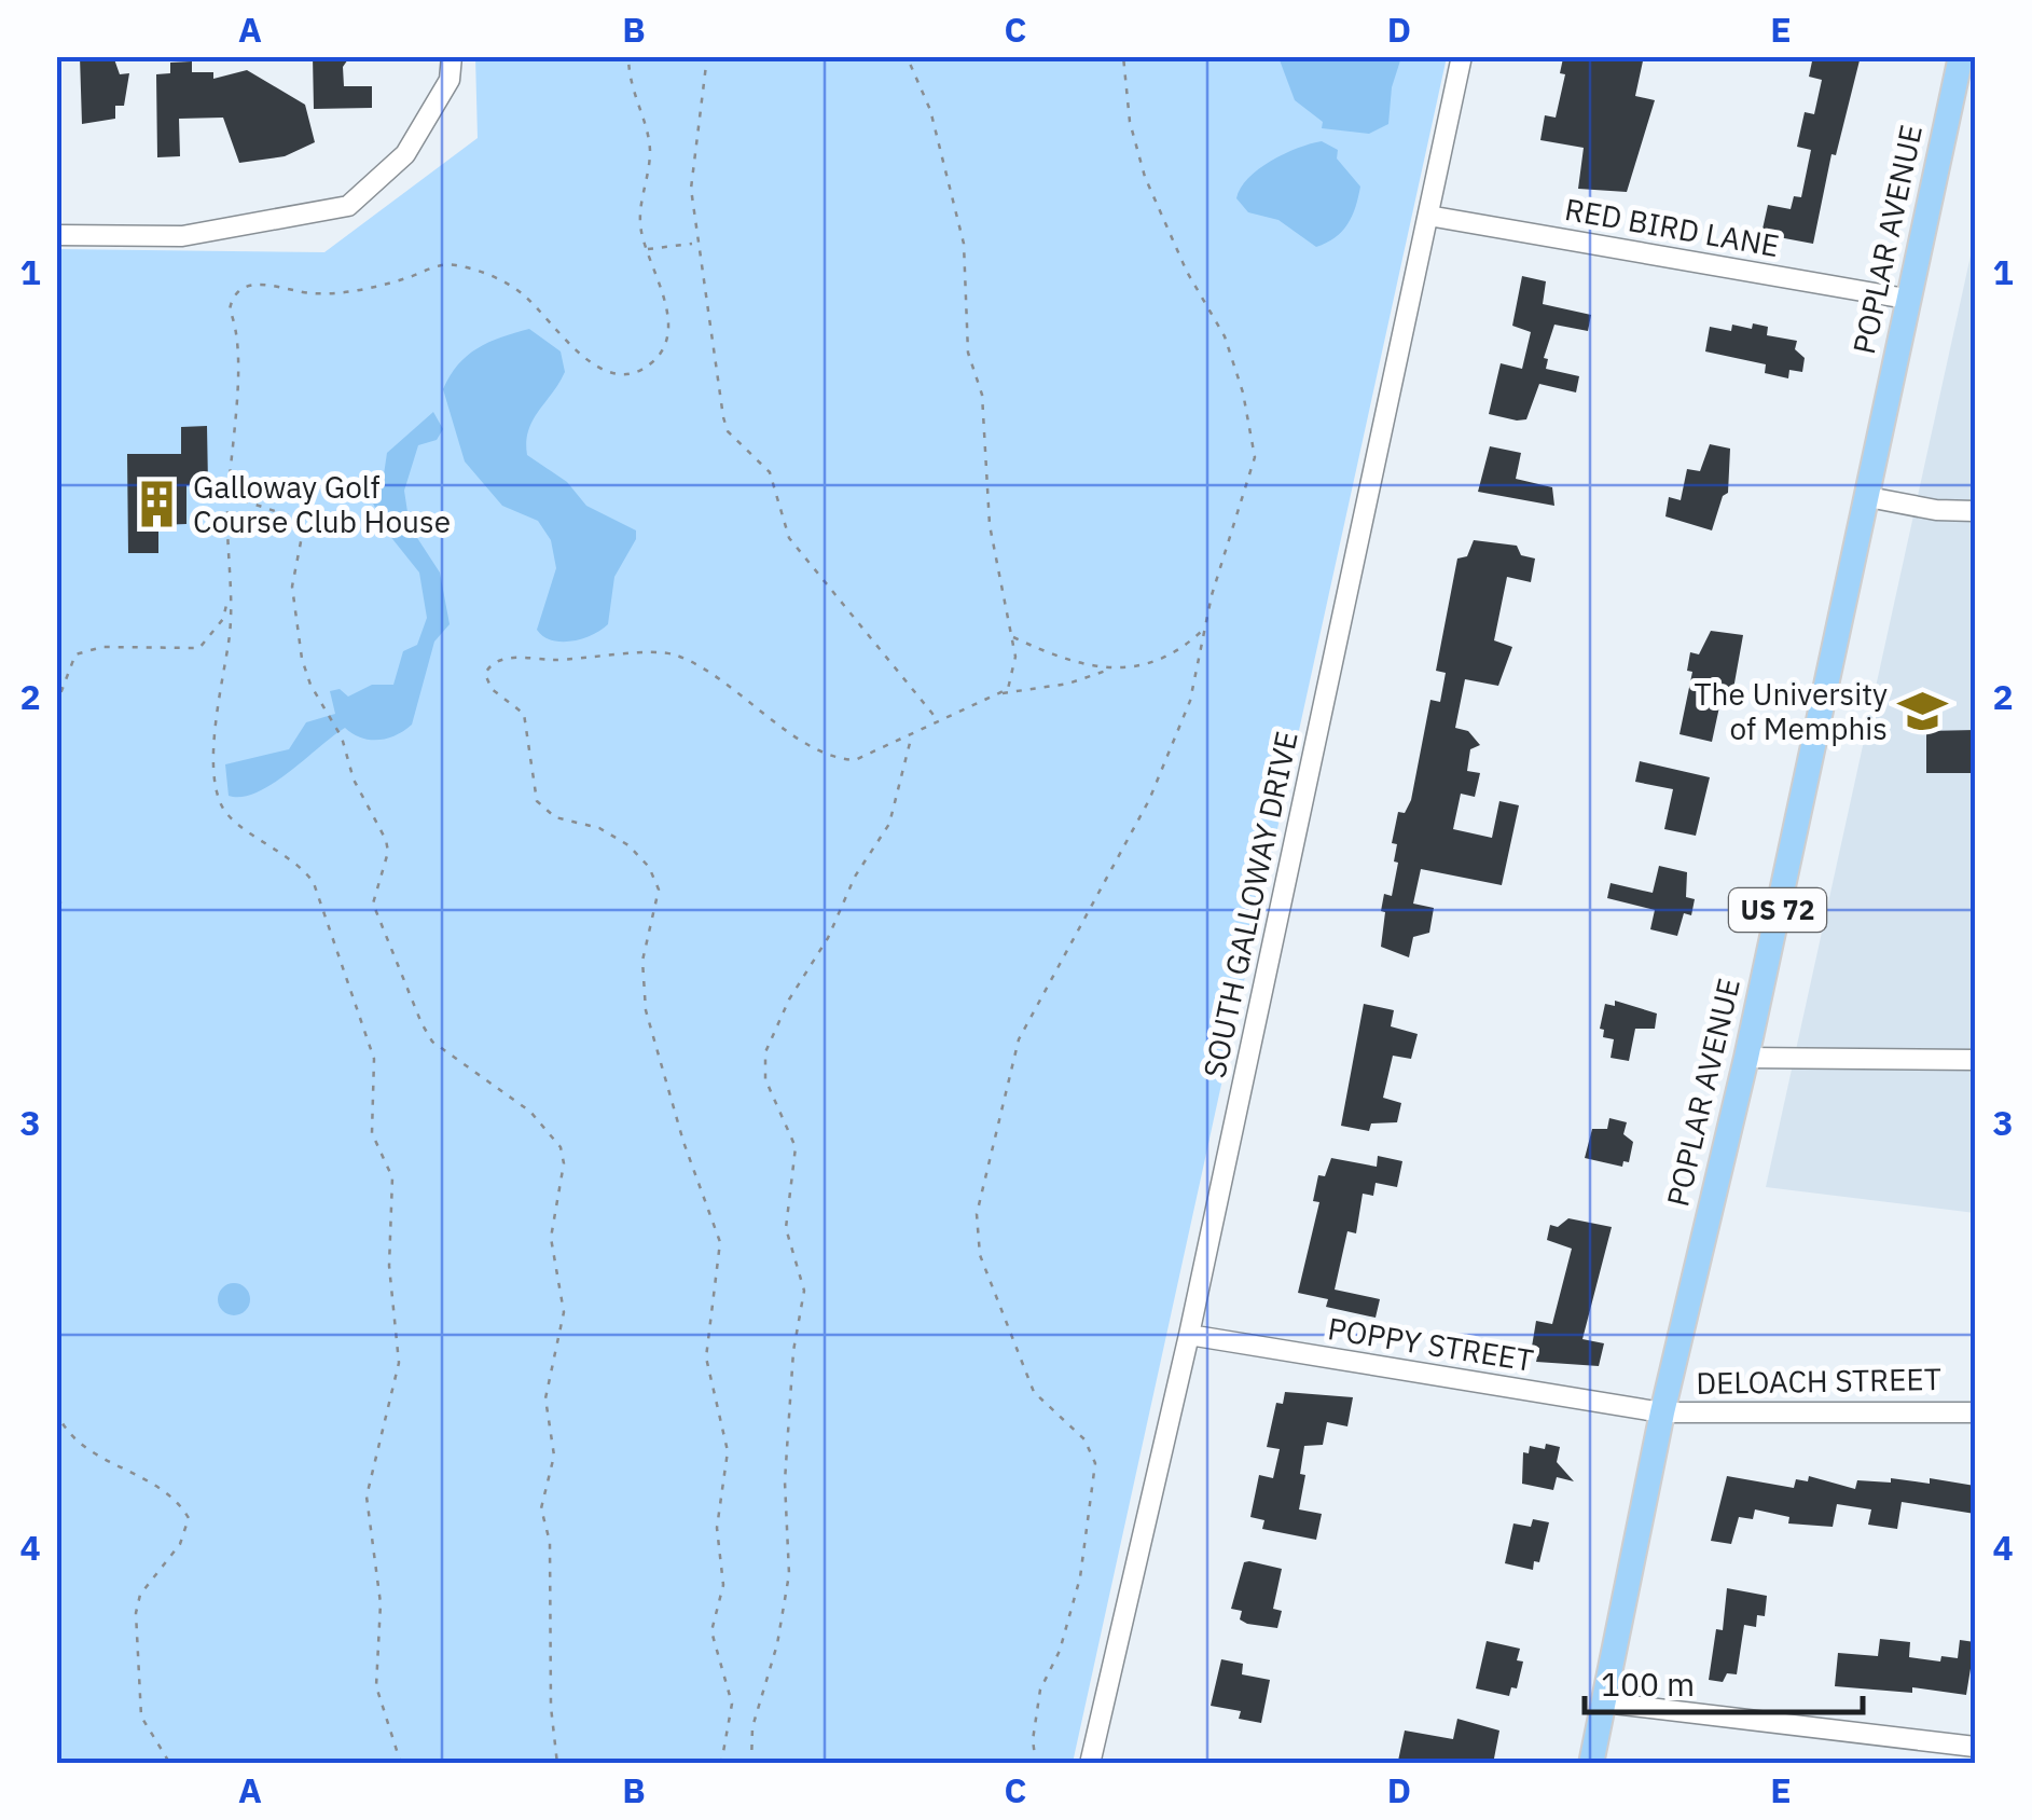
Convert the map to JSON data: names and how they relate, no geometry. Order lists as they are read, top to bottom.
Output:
{
  "streets": {
    "main road": ["POPLAR AVENUE", "US 72"],
    "street": [
      "RED BIRD LANE",
      "SOUTH GALLOWAY DRIVE",
      "POPPY STREET",
      "DELOACH STREET"
    ]
  },
  "crossings": [
    ["RED BIRD LANE", "POPLAR AVENUE"],
    ["RED BIRD LANE", "SOUTH GALLOWAY DRIVE"],
    ["POPLAR AVENUE", "POPPY STREET"],
    ["POPLAR AVENUE", "DELOACH STREET"],
    ["SOUTH GALLOWAY DRIVE", "POPPY STREET"],
    ["POPPY STREET", "DELOACH STREET"]
  ],
  "places": {
    "building": ["Galloway Golf Course Club House"],
    "school or university": ["The University of Memphis"]
  },
  "scale_bar": "100 m",
  "grid": {
    "columns": [
      "A",
      "B",
      "C",
      "D",
      "E"
    ],
    "rows": [
      "1",
      "2",
      "3",
      "4"
    ]
  }
}
